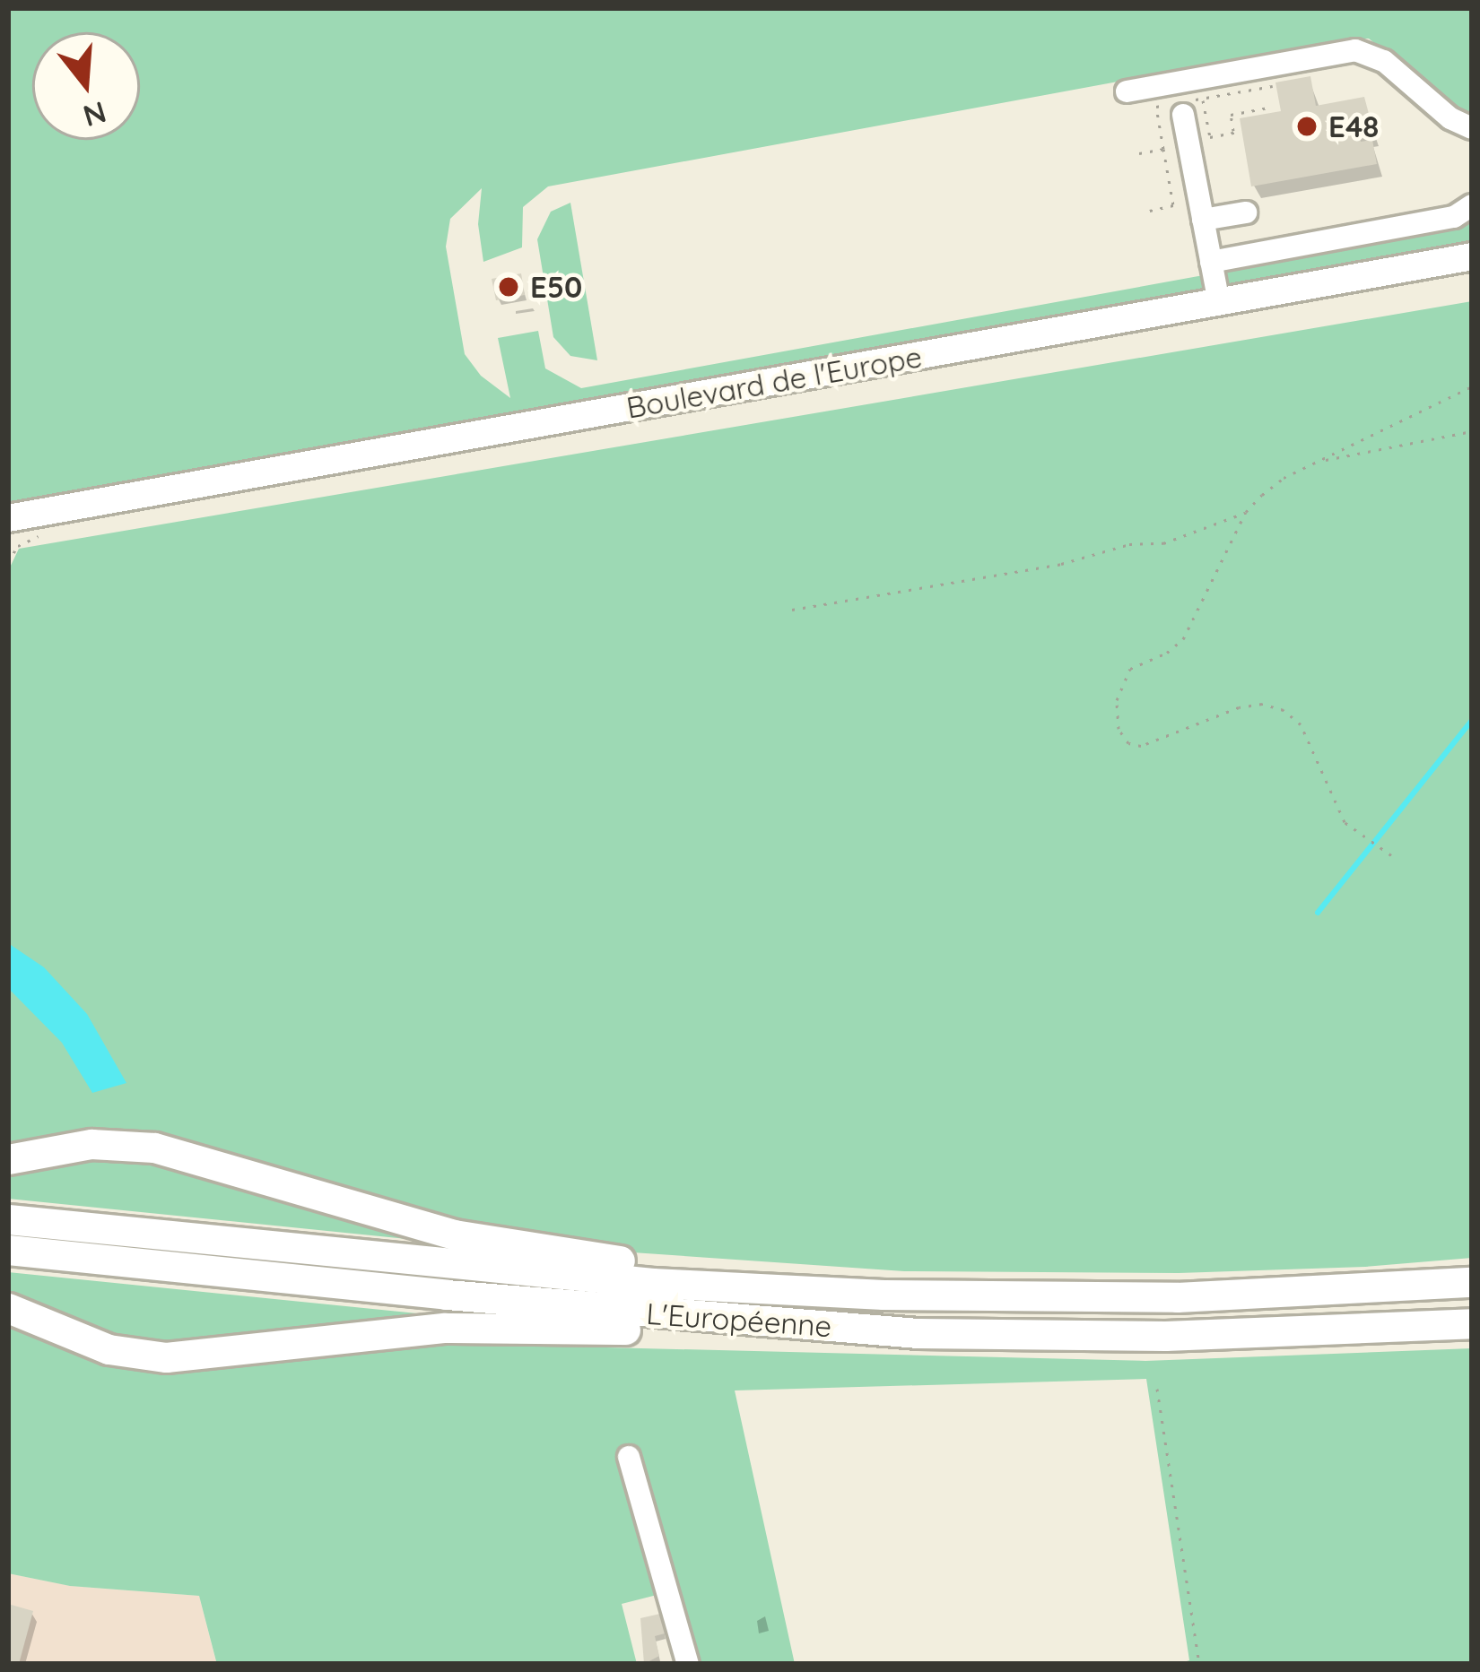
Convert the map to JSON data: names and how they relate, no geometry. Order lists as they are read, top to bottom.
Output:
{
  "streets": {
    "highway": ["L'Européenne"],
    "main road": ["Boulevard de l'Europe"]
  },
  "places": ["E48", "E50"],
  "north": "bottom"
}
